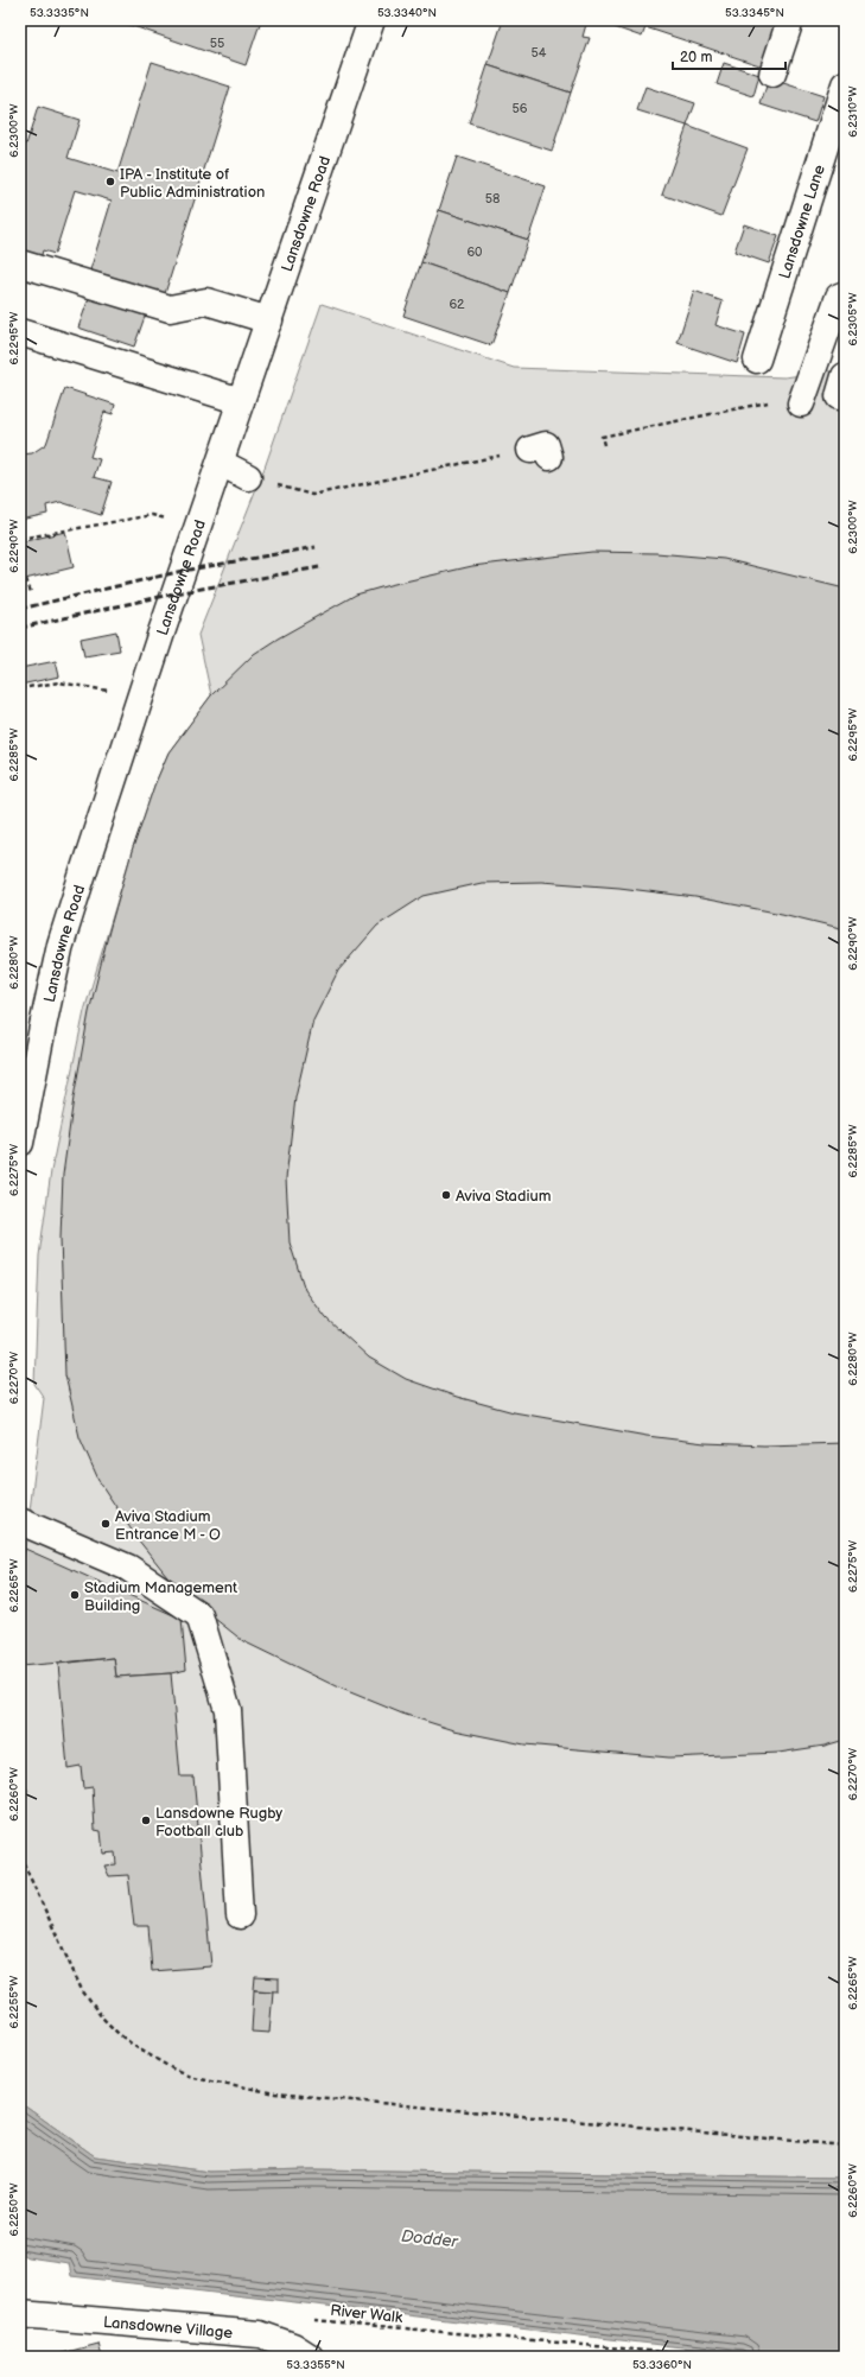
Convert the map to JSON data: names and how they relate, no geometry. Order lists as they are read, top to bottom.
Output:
{
  "streets": {
    "street": ["Lansdowne Road", "Lansdowne Lane", "Lansdowne Village"],
    "path": ["River Walk"]
  },
  "water": ["Dodder"],
  "places": [
    "IPA - Institute of Public Administration",
    "Aviva Stadium",
    "Aviva Stadium Entrance M - O",
    "Stadium Management Building",
    "Lansdowne Rugby Football club"
  ],
  "house_numbers": [
    "55",
    "54",
    "56",
    "58",
    "60",
    "62"
  ],
  "scale_bar": "20 m",
  "coordinates": [
    "53.3335°N",
    "53.3340°N",
    "53.3345°N",
    "6.2310°W",
    "6.2300°W",
    "6.2305°W",
    "6.2295°W",
    "6.2290°W",
    "6.2285°W",
    "6.2280°W",
    "6.2275°W",
    "6.2270°W",
    "6.2265°W",
    "6.2260°W",
    "6.2255°W",
    "6.2250°W",
    "53.3355°N",
    "53.3360°N"
  ]
}
